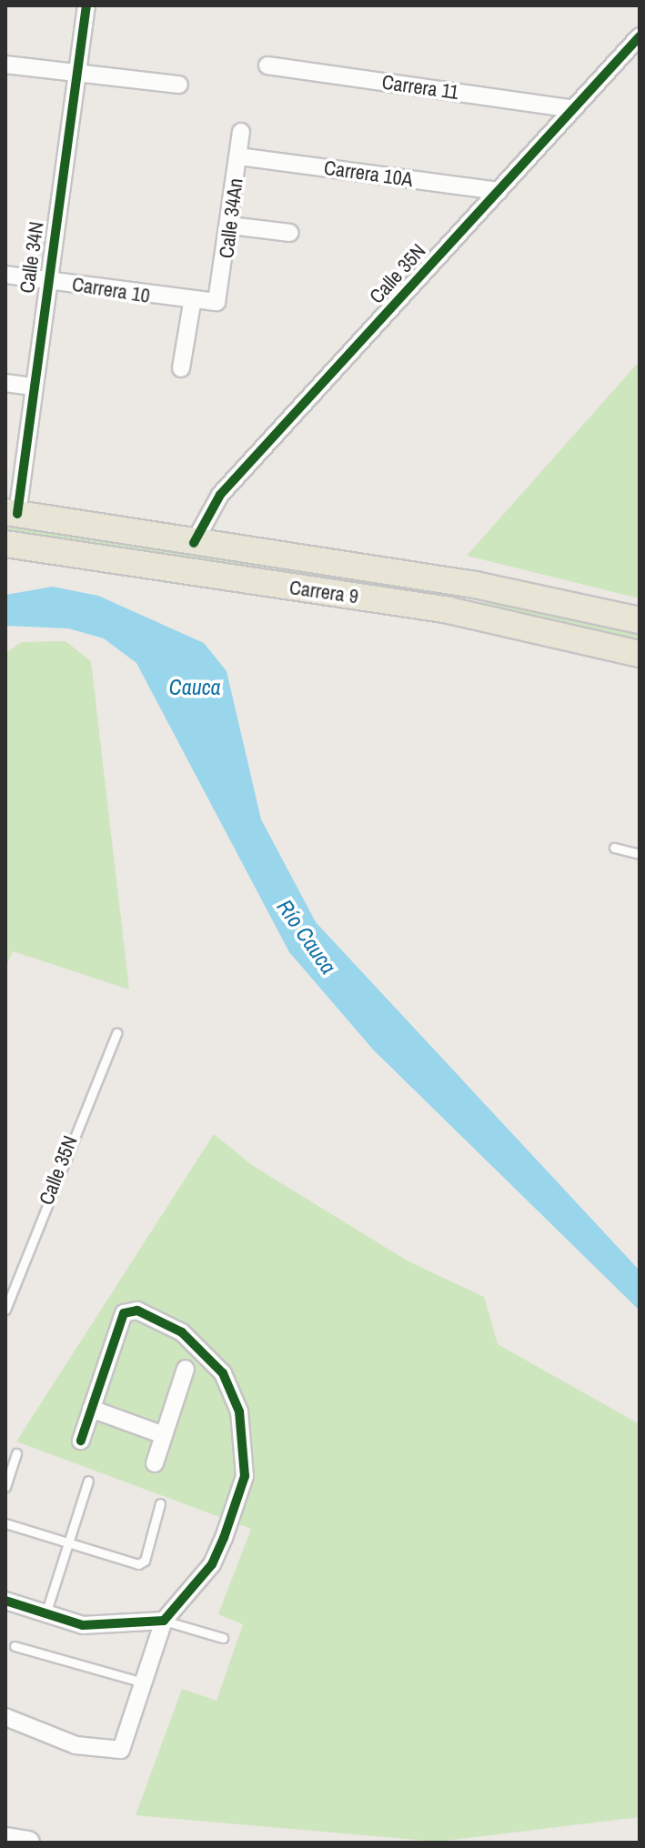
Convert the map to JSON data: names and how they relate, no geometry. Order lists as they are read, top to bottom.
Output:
{
  "streets": {
    "main road": ["Carrera 9"],
    "street": [
      "Carrera 11",
      "Carrera 10A",
      "Calle 34An",
      "Calle 34N",
      "Calle 35N",
      "Carrera 10"
    ]
  },
  "crossings": [
    ["Carrera 11", "Calle 35N"],
    ["Carrera 10A", "Calle 34An"],
    ["Carrera 10A", "Calle 35N"],
    ["Calle 34An", "Carrera 10"],
    ["Calle 34N", "Carrera 10"],
    ["Calle 34N", "Carrera 9"],
    ["Calle 35N", "Carrera 9"]
  ],
  "water": ["Cauca", "Río Cauca"]
}
